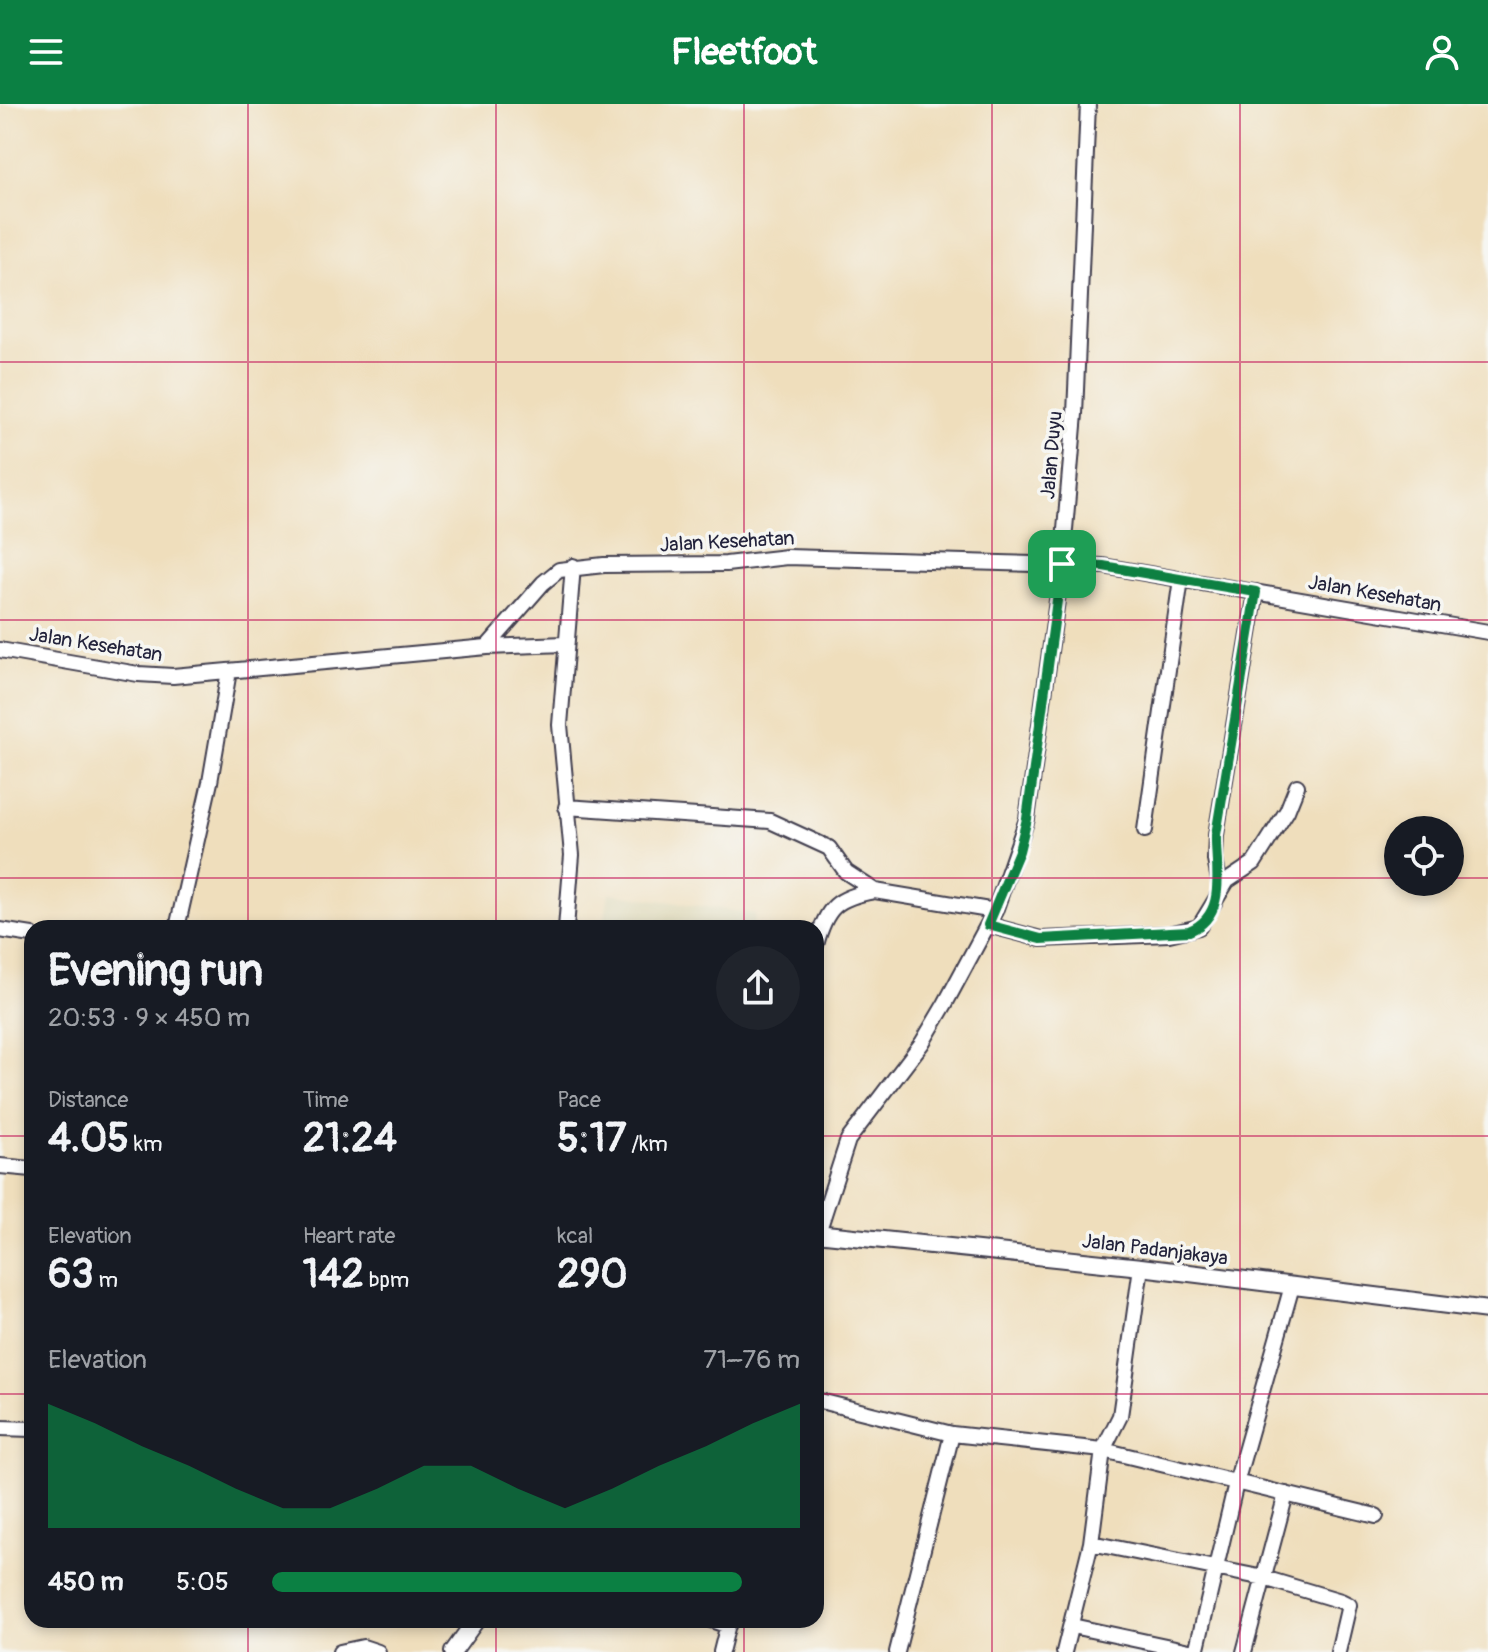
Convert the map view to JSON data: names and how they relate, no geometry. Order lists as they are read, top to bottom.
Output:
{
  "streets": {
    "street": ["Jalan Duyu", "Jalan Kesehatan", "Jalan Padanjakaya"]
  },
  "crossings": [
    ["Jalan Duyu", "Jalan Kesehatan"]
  ],
  "page": {
    "header": "Fleetfoot",
    "heading": ["Evening run", "20:53 · 9 × 450 m"],
    "stats": [
      ["Distance", "4.05 km"],
      ["Time", "21:24"],
      ["Pace", "5:17 /km"],
      ["Elevation", "63 m"],
      ["Heart rate", "142 bpm"],
      ["kcal", "290"]
    ],
    "chart": ["Elevation", "71–76 m"],
    "list": [
      {
        "name": "450 m",
        "note": "5:05"
      }
    ]
  }
}
